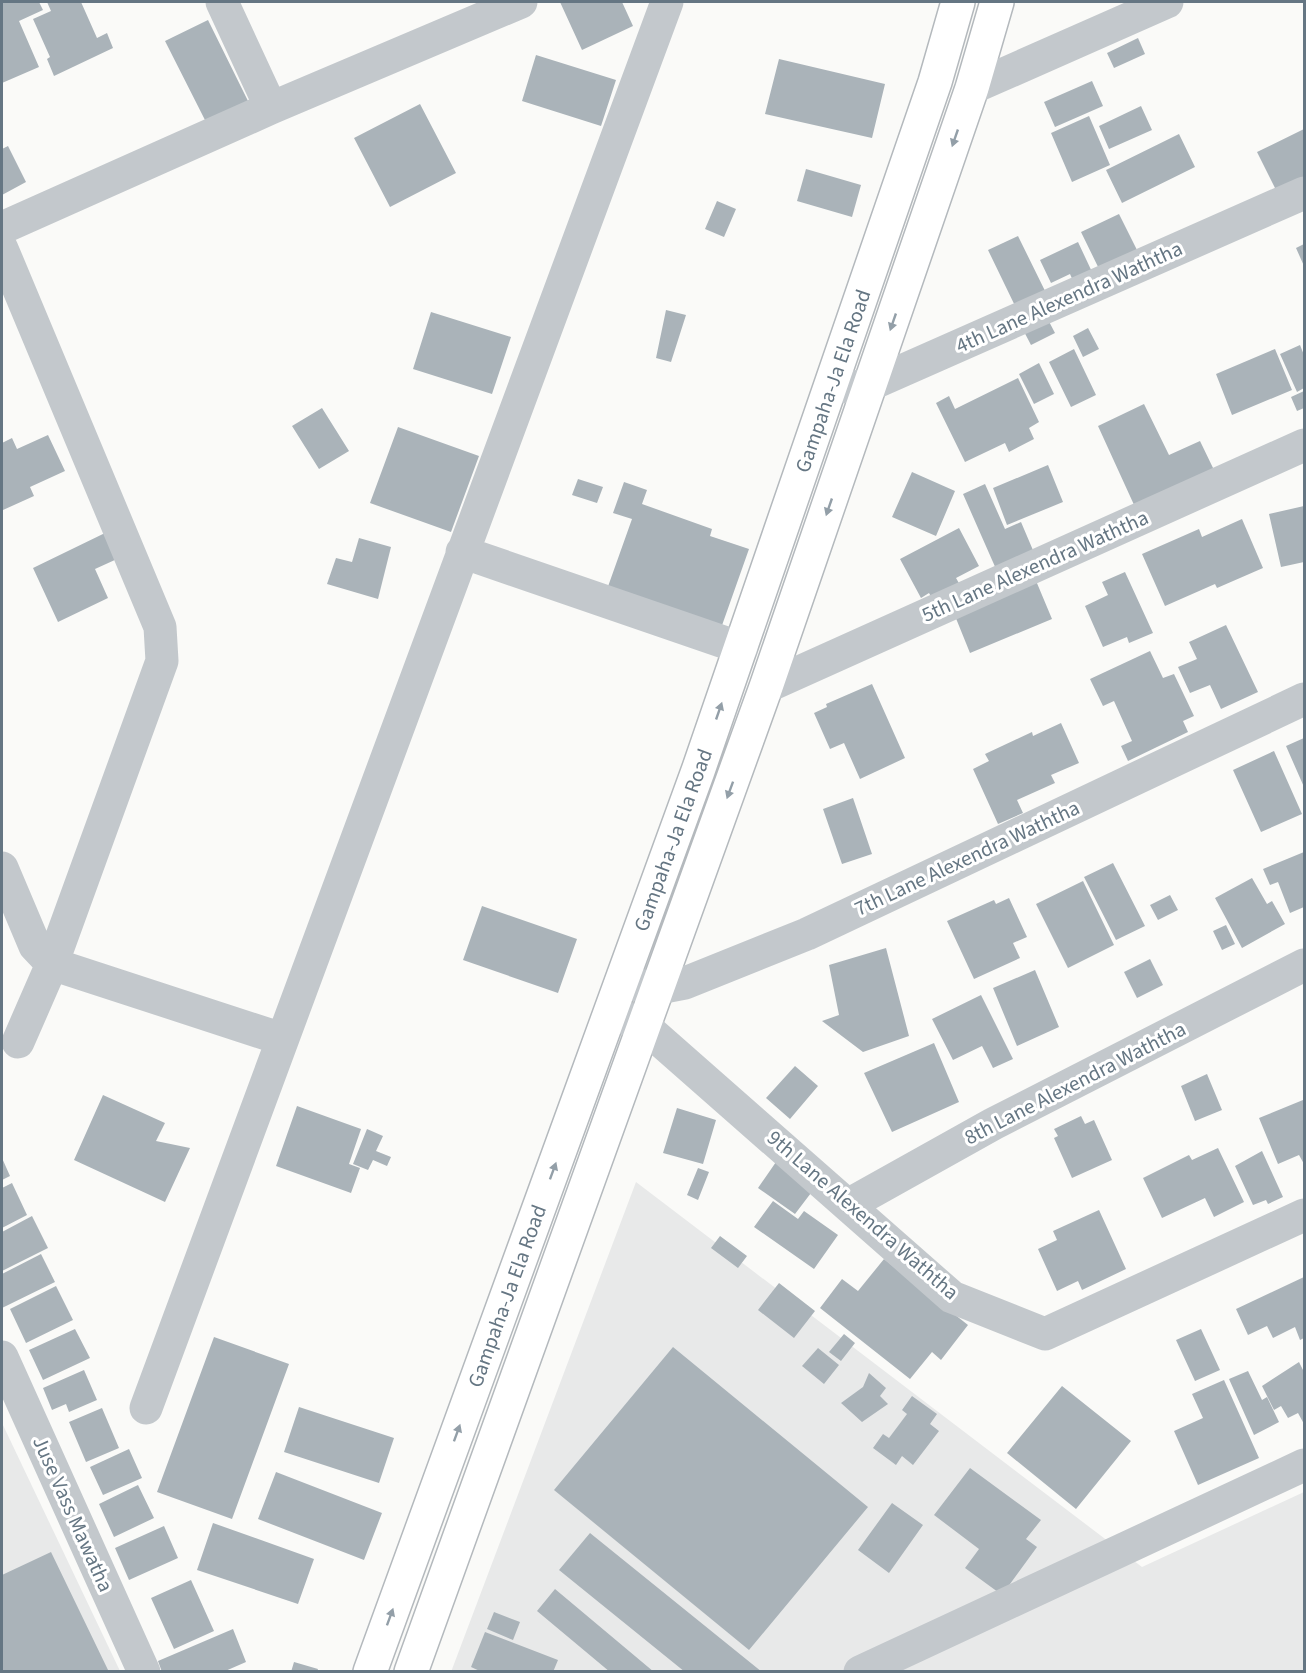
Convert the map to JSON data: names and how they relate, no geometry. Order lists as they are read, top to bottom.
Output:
{
  "streets": {
    "highway": ["Gampaha-Ja Ela Road"],
    "street": [
      "4th Lane Alexendra Waththa",
      "5th Lane Alexendra Waththa",
      "7th Lane Alexendra Waththa",
      "8th Lane Alexendra Waththa",
      "9th Lane Alexendra Waththa",
      "Juse Vass Mawatha"
    ]
  },
  "crossings": [
    ["4th Lane Alexendra Waththa", "Gampaha-Ja Ela Road"],
    ["Gampaha-Ja Ela Road", "5th Lane Alexendra Waththa"],
    ["Gampaha-Ja Ela Road", "7th Lane Alexendra Waththa"],
    ["Gampaha-Ja Ela Road", "9th Lane Alexendra Waththa"],
    ["7th Lane Alexendra Waththa", "9th Lane Alexendra Waththa"],
    ["8th Lane Alexendra Waththa", "9th Lane Alexendra Waththa"]
  ]
}
